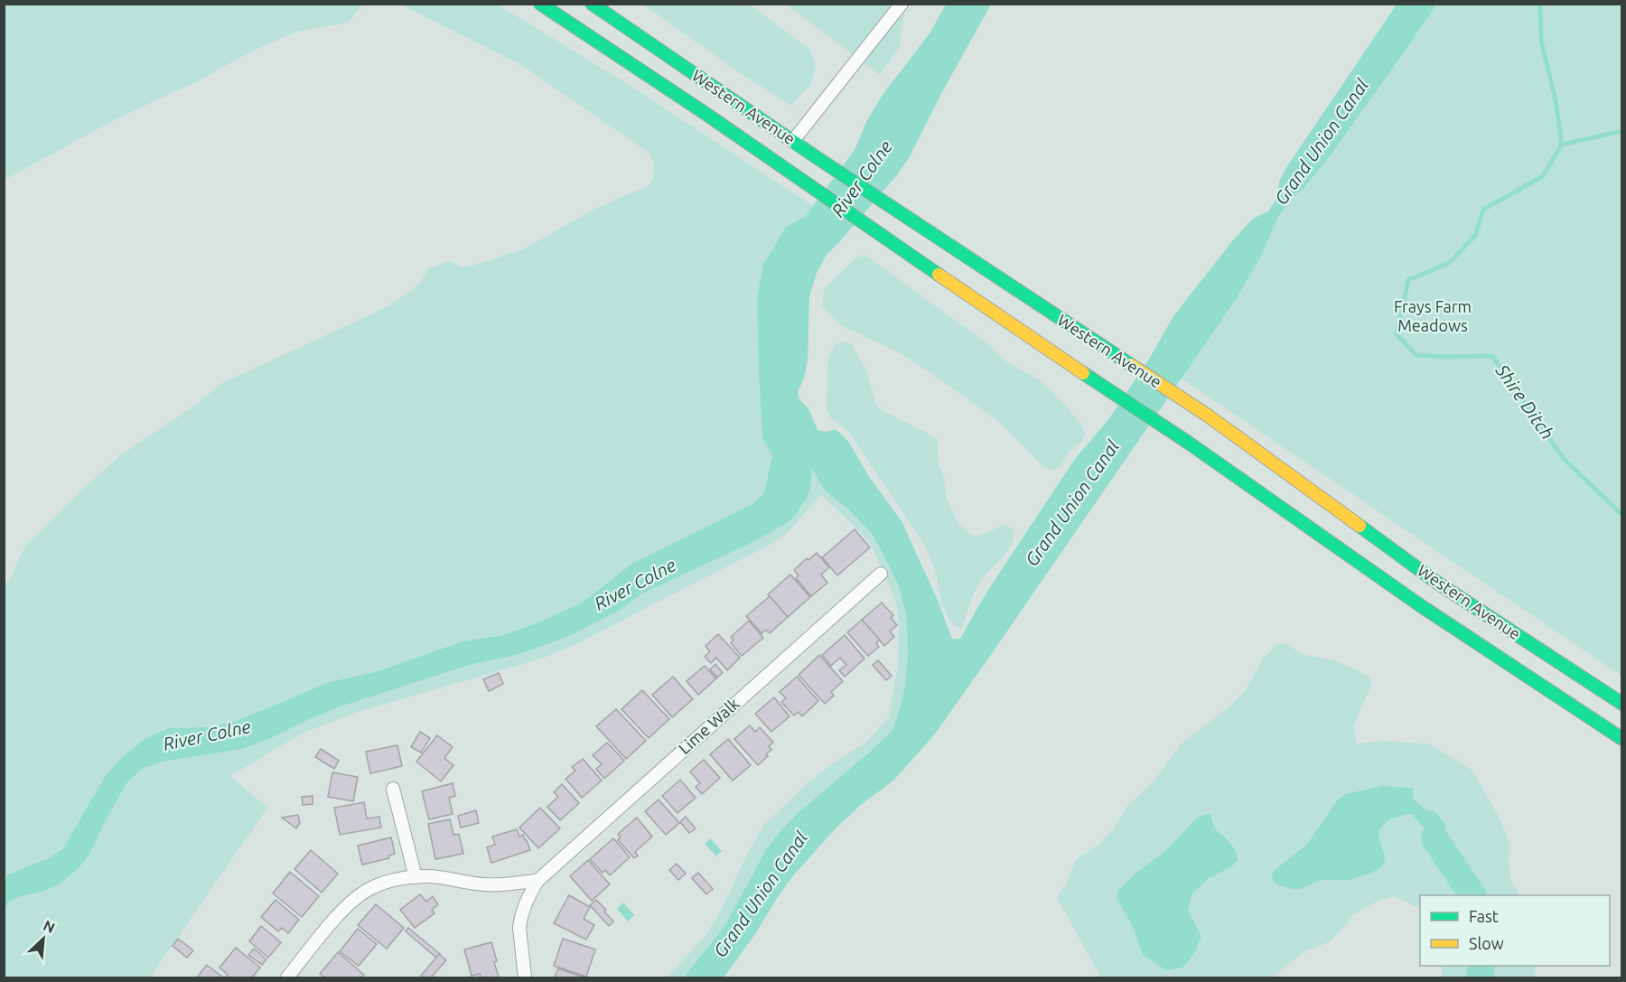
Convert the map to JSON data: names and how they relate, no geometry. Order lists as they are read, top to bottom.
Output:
{
  "streets": {
    "highway": ["Western Avenue"],
    "street": ["Lime Walk"]
  },
  "water": ["Grand Union Canal", "River Colne", "Shire Ditch"],
  "parks": ["Frays Farm Meadows"],
  "legend": ["Fast", "Slow"],
  "north": "top right"
}
